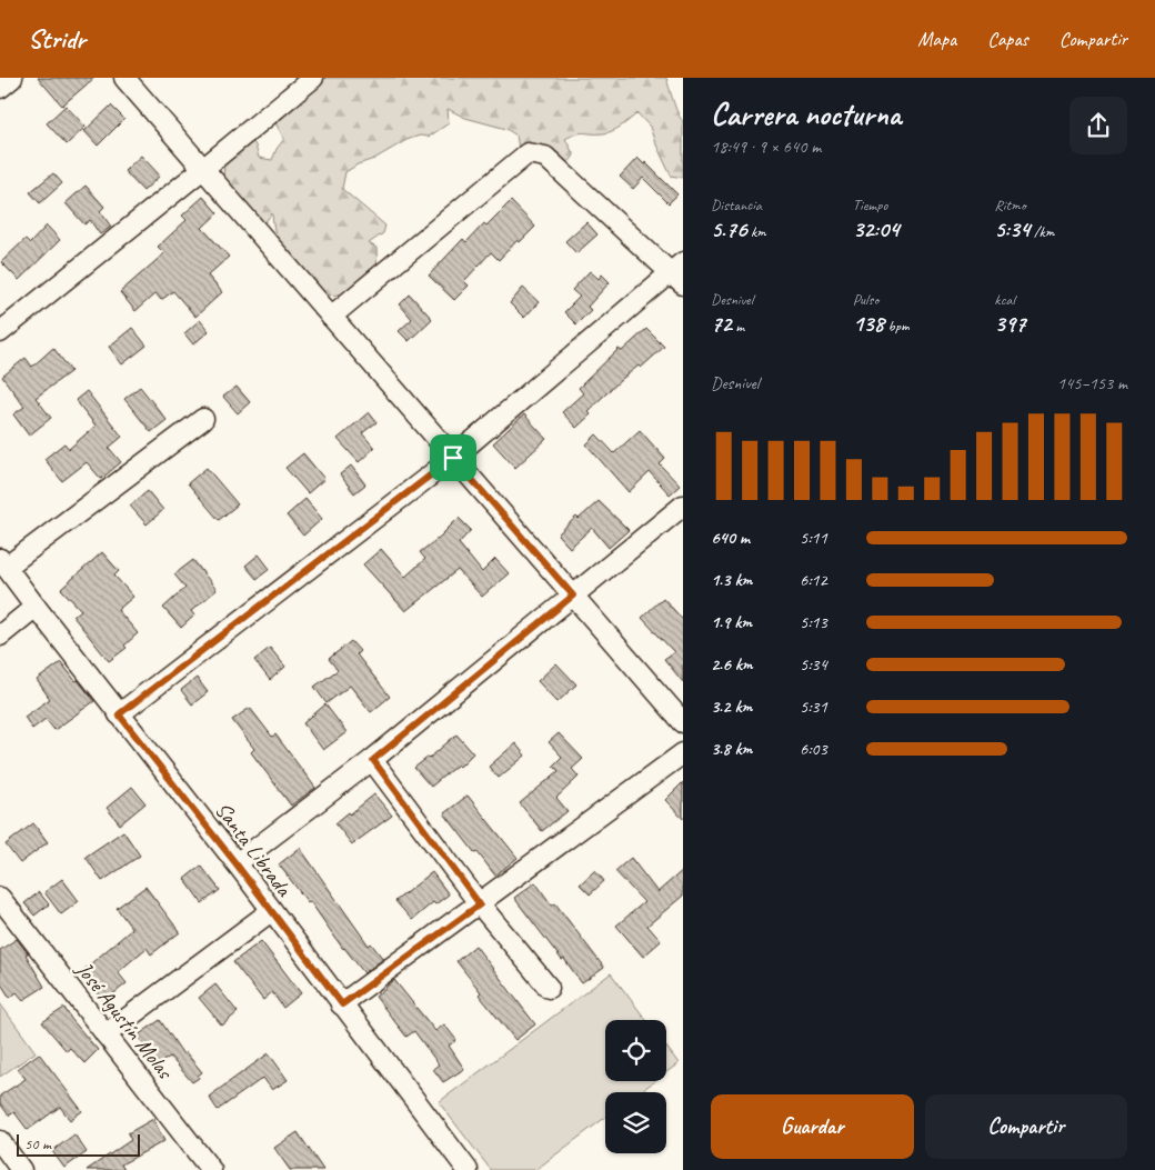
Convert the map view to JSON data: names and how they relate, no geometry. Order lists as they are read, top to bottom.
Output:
{
  "streets": {
    "street": ["Santa Librada", "José Agustín Molas"]
  },
  "scale_bar": "50 m",
  "page": {
    "header": "Stridr",
    "nav": ["Mapa", "Capas", "Compartir"],
    "heading": ["Carrera nocturna", "18:49 · 9 × 640 m"],
    "stats": [
      ["Distancia", "5.76 km"],
      ["Tiempo", "32:04"],
      ["Ritmo", "5:34 /km"],
      ["Desnivel", "72 m"],
      ["Pulso", "138 bpm"],
      ["kcal", "397"]
    ],
    "chart": ["Desnivel", "145–153 m"],
    "list": [
      {
        "name": "640 m",
        "note": "5:11"
      },
      {
        "name": "1.3 km",
        "note": "6:12"
      },
      {
        "name": "1.9 km",
        "note": "5:13"
      },
      {
        "name": "2.6 km",
        "note": "5:34"
      },
      {
        "name": "3.2 km",
        "note": "5:31"
      },
      {
        "name": "3.8 km",
        "note": "6:03"
      }
    ],
    "buttons": ["Guardar", "Compartir"],
    "scale": "50 m"
  }
}
